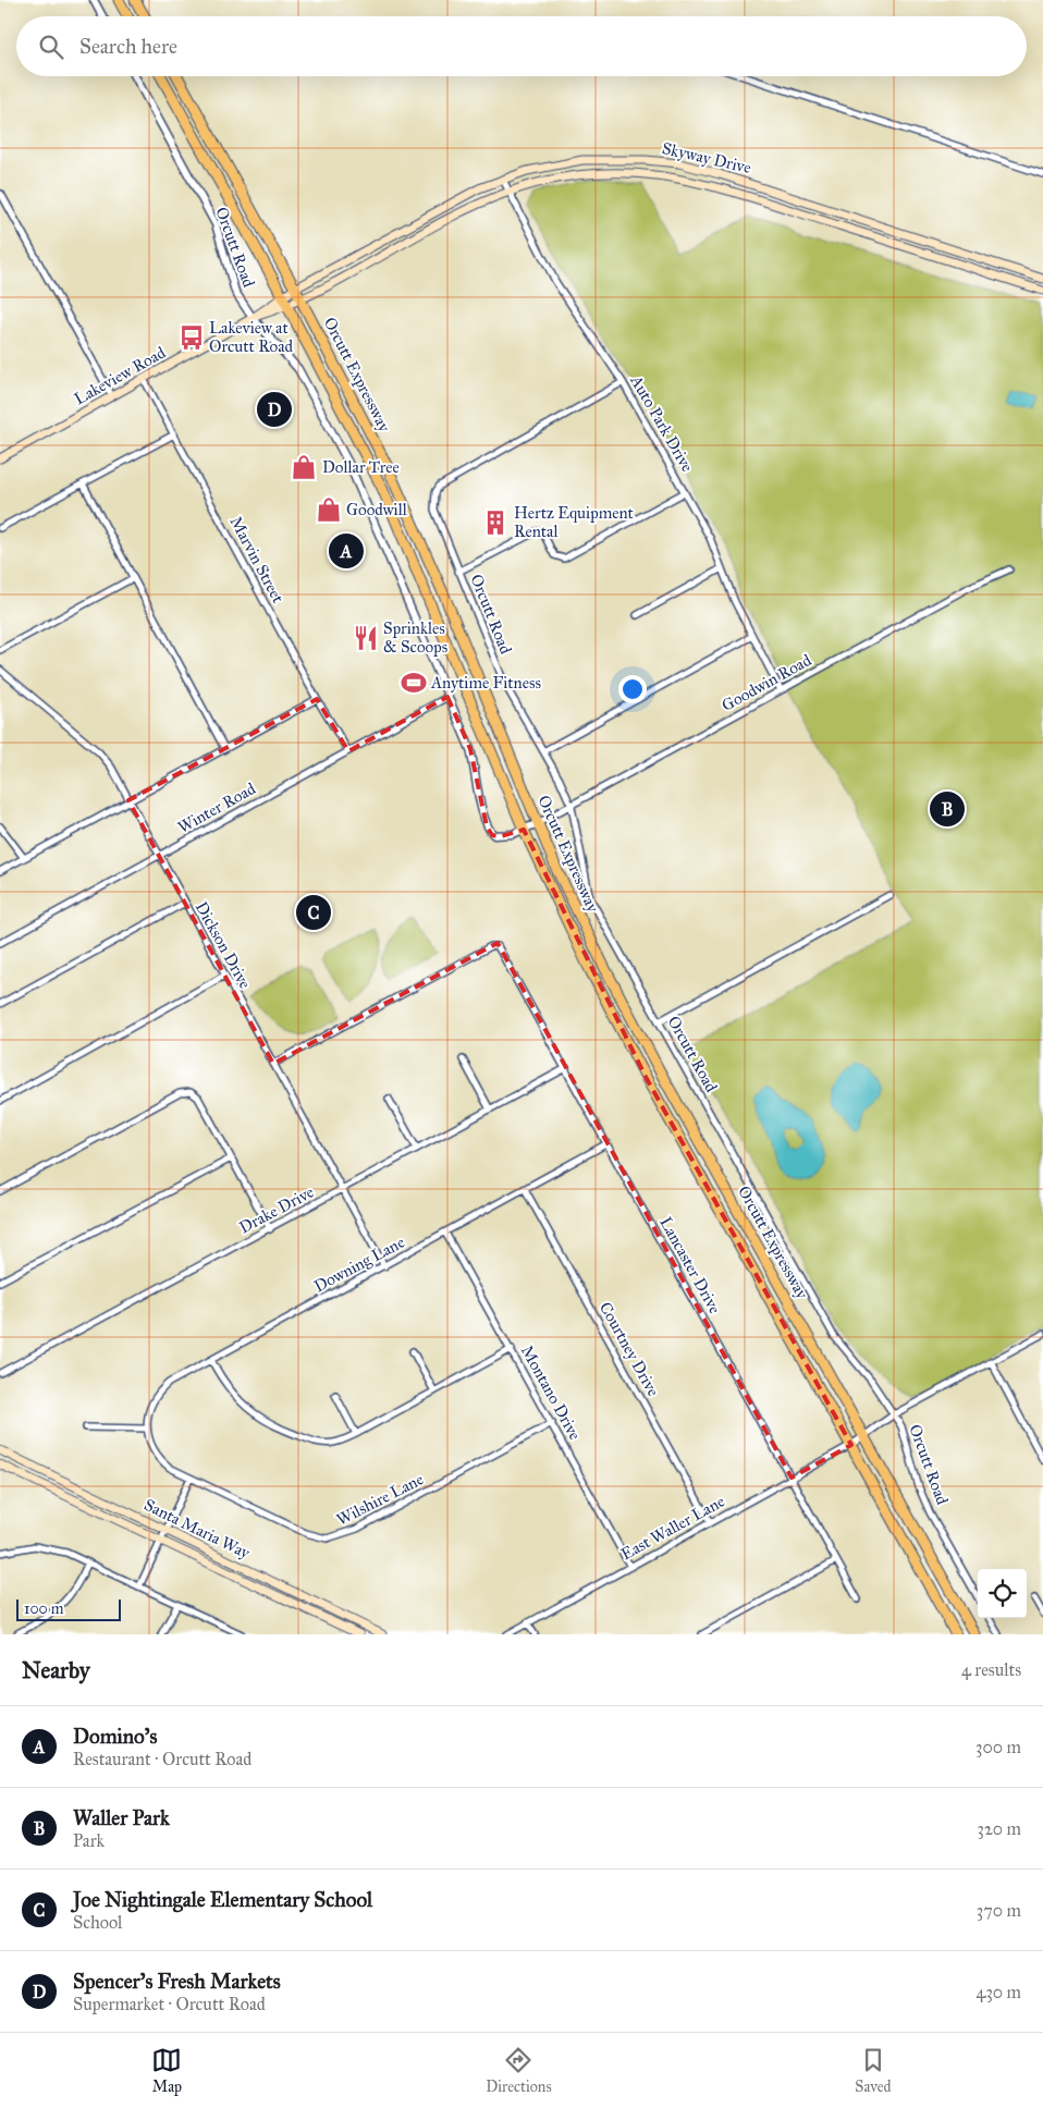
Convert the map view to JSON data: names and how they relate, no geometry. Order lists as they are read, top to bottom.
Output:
{
  "streets": {
    "highway": ["Orcutt Expressway"],
    "main road": ["Skyway Drive", "Lakeview Road", "Santa Maria Way"],
    "street": [
      "Orcutt Road",
      "Auto Park Drive",
      "Marvin Street",
      "Goodwin Road",
      "Winter Road",
      "Dickson Drive",
      "Drake Drive",
      "Downing Lane",
      "Lancaster Drive",
      "Courtney Drive",
      "Montano Drive",
      "Wilshire Lane",
      "East Waller Lane"
    ]
  },
  "crossings": [
    ["Skyway Drive", "Orcutt Expressway"],
    ["Skyway Drive", "Lakeview Road"],
    ["Skyway Drive", "Auto Park Drive"],
    ["Orcutt Road", "Orcutt Expressway"],
    ["Orcutt Road", "Lakeview Road"],
    ["Orcutt Road", "Auto Park Drive"],
    ["Orcutt Road", "Goodwin Road"],
    ["Orcutt Road", "Winter Road"],
    ["Orcutt Road", "East Waller Lane"],
    ["Orcutt Expressway", "Lakeview Road"],
    ["Orcutt Expressway", "Goodwin Road"],
    ["Orcutt Expressway", "East Waller Lane"],
    ["Lakeview Road", "Marvin Street"],
    ["Auto Park Drive", "Goodwin Road"],
    ["Marvin Street", "Winter Road"],
    ["Winter Road", "Dickson Drive"],
    ["Dickson Drive", "Drake Drive"],
    ["Dickson Drive", "Downing Lane"],
    ["Dickson Drive", "Lancaster Drive"],
    ["Drake Drive", "Lancaster Drive"],
    ["Downing Lane", "Lancaster Drive"],
    ["Downing Lane", "Courtney Drive"],
    ["Downing Lane", "Montano Drive"],
    ["Downing Lane", "Wilshire Lane"],
    ["Lancaster Drive", "East Waller Lane"],
    ["Courtney Drive", "East Waller Lane"],
    ["Montano Drive", "Wilshire Lane"],
    ["Montano Drive", "East Waller Lane"]
  ],
  "places": {
    "bus stop": ["Lakeview at Orcutt Road"],
    "shop": ["Dollar Tree", "Goodwill"],
    "building": ["Hertz Equipment Rental"],
    "restaurant": ["Sprinkles & Scoops"],
    "sports": ["Anytime Fitness"]
  },
  "scale_bar": "100 m",
  "page": {
    "search": "Search here",
    "pins": [
      "D",
      "A",
      "B",
      "C"
    ],
    "scale": "100 m",
    "heading": ["Nearby", "4 results"],
    "list": [
      {
        "mark": "A",
        "name": "Domino's",
        "note": "Restaurant · Orcutt Road",
        "value": "300 m"
      },
      {
        "mark": "B",
        "name": "Waller Park",
        "note": "Park",
        "value": "320 m"
      },
      {
        "mark": "C",
        "name": "Joe Nightingale Elementary School",
        "note": "School",
        "value": "370 m"
      },
      {
        "mark": "D",
        "name": "Spencer's Fresh Markets",
        "note": "Supermarket · Orcutt Road",
        "value": "430 m"
      }
    ],
    "nav": ["Map", "Directions", "Saved"]
  }
}
